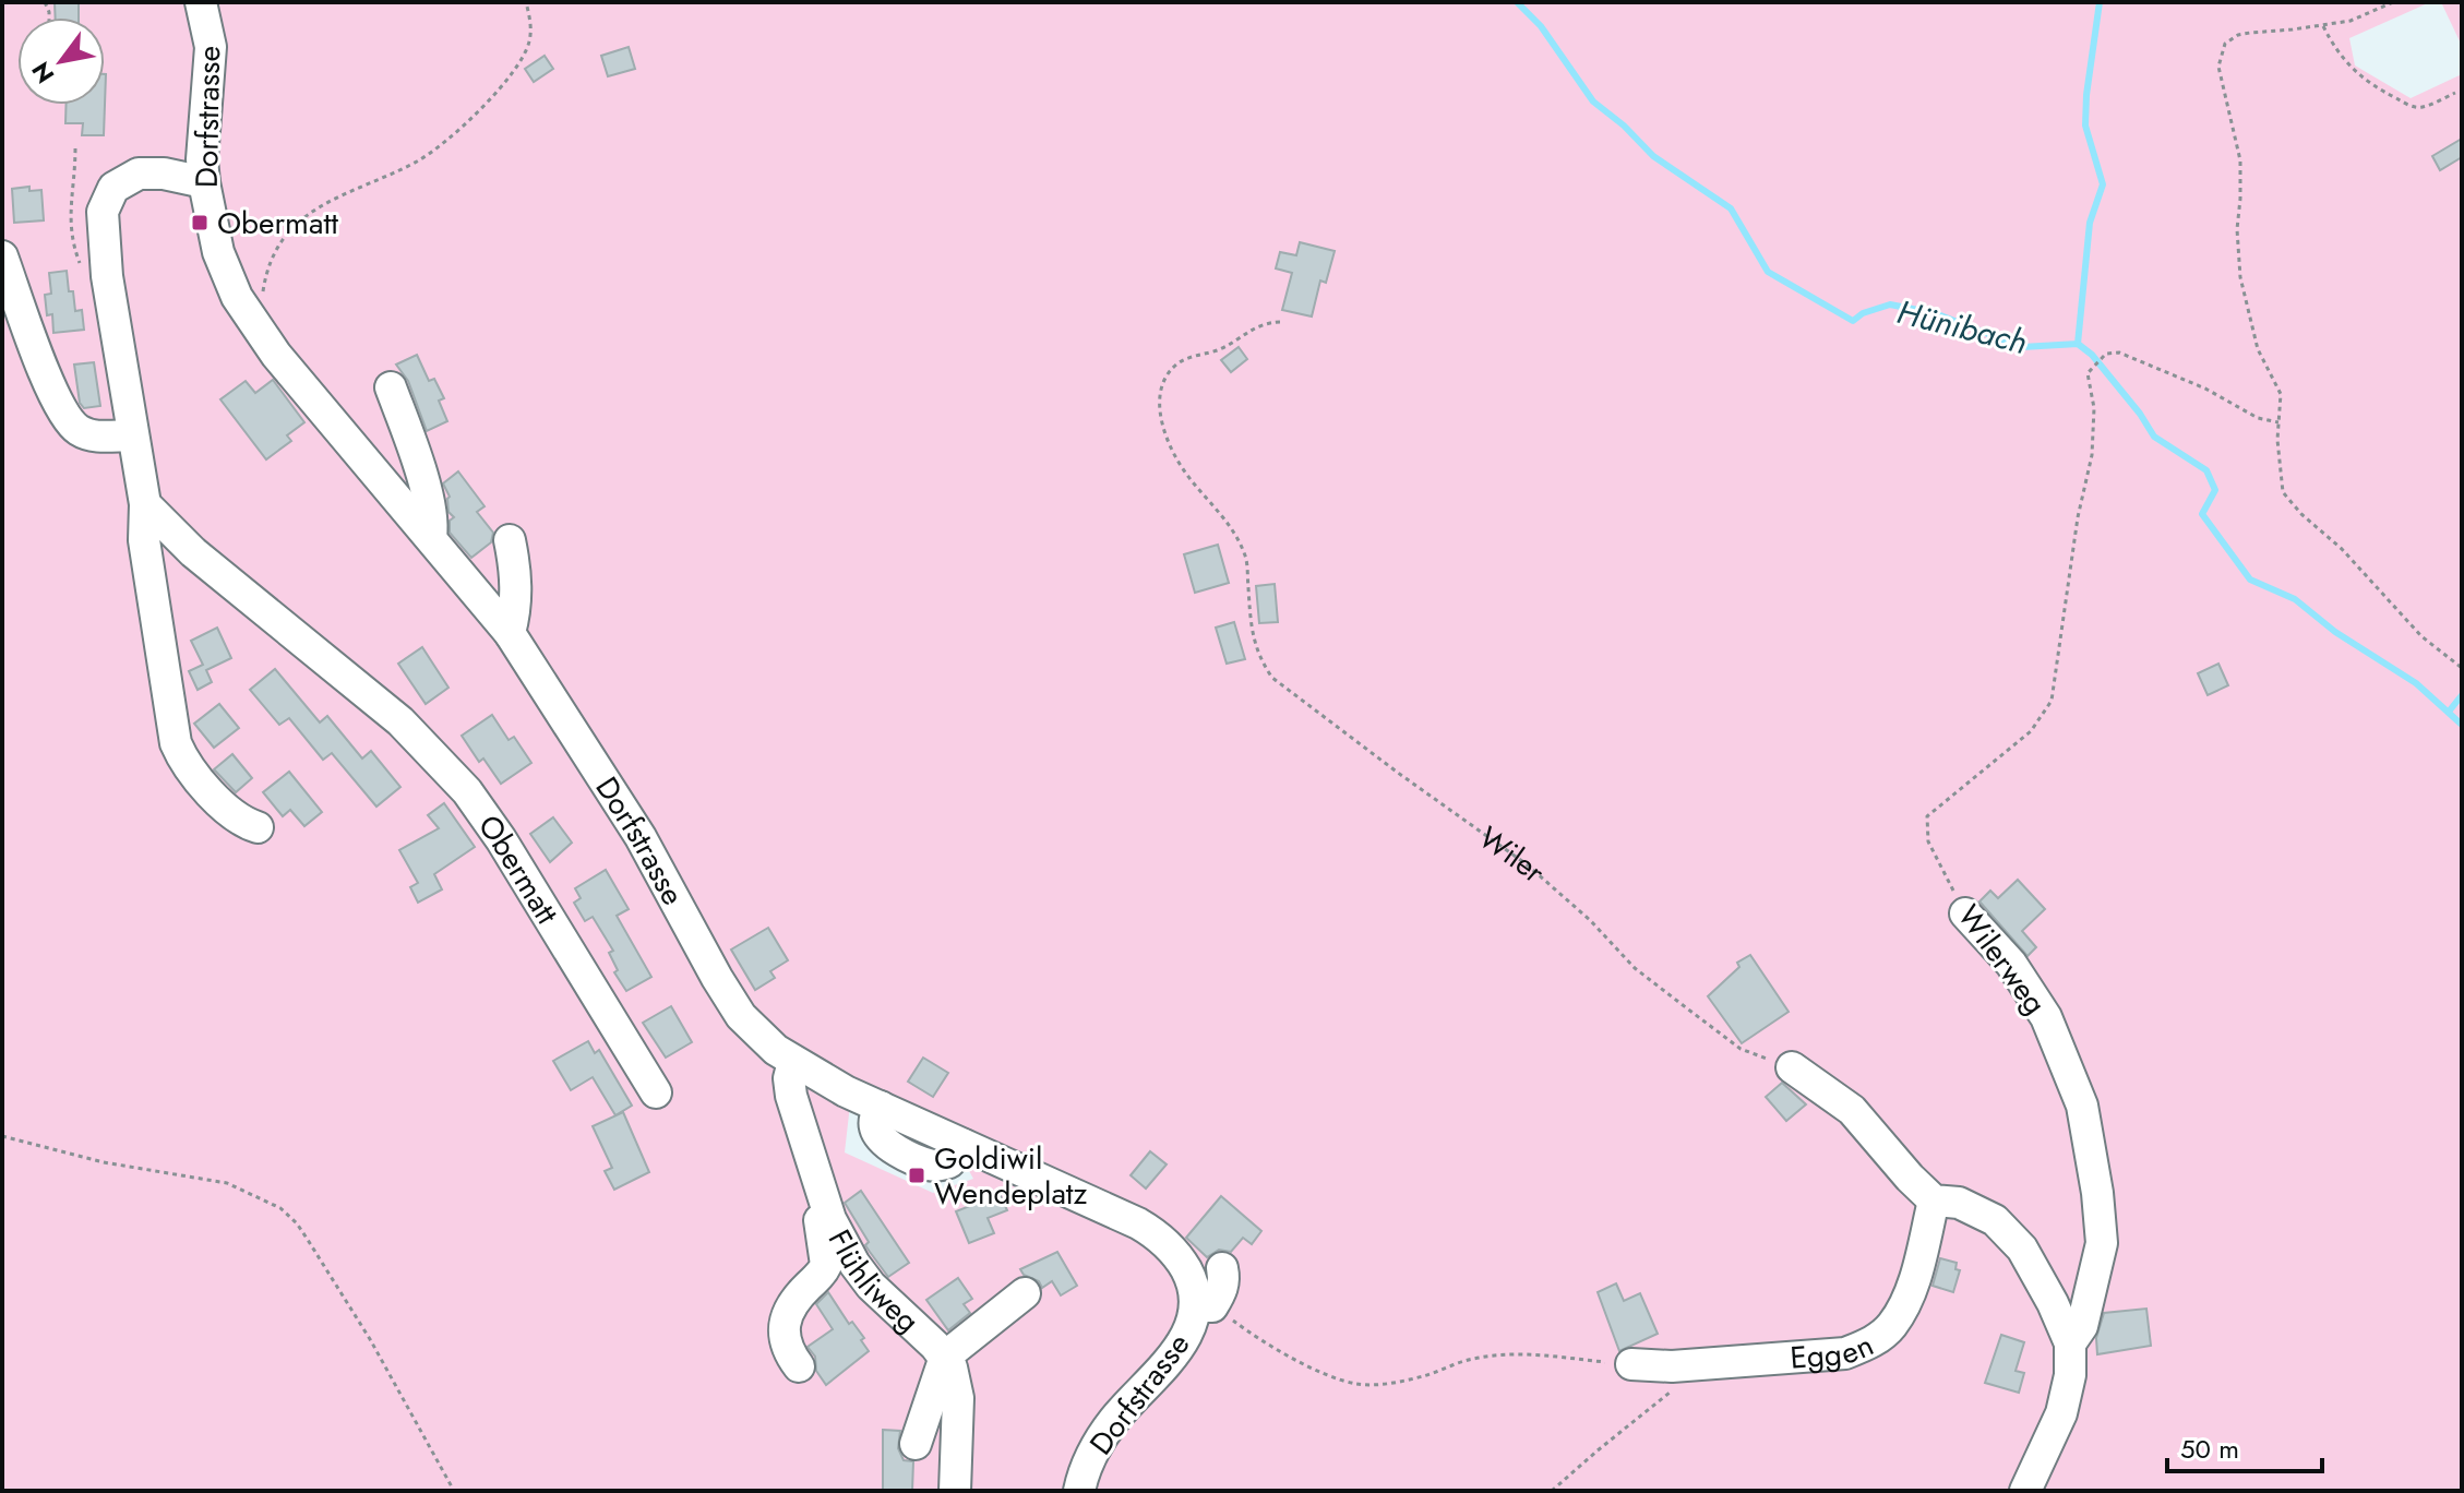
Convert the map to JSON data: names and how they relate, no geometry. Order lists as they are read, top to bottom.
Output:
{
  "streets": {
    "street": [
      "Dorfstrasse",
      "Obermatt",
      "Wilerweg",
      "Flühliweg",
      "Eggen"
    ],
    "path": ["Wiler"]
  },
  "crossings": [
    ["Dorfstrasse", "Flühliweg"]
  ],
  "water": ["Hünibach"],
  "places": {
    "transit": ["Obermatt", "Goldiwil Wendeplatz"]
  },
  "scale_bar": "50 m",
  "north": "bottom left"
}
